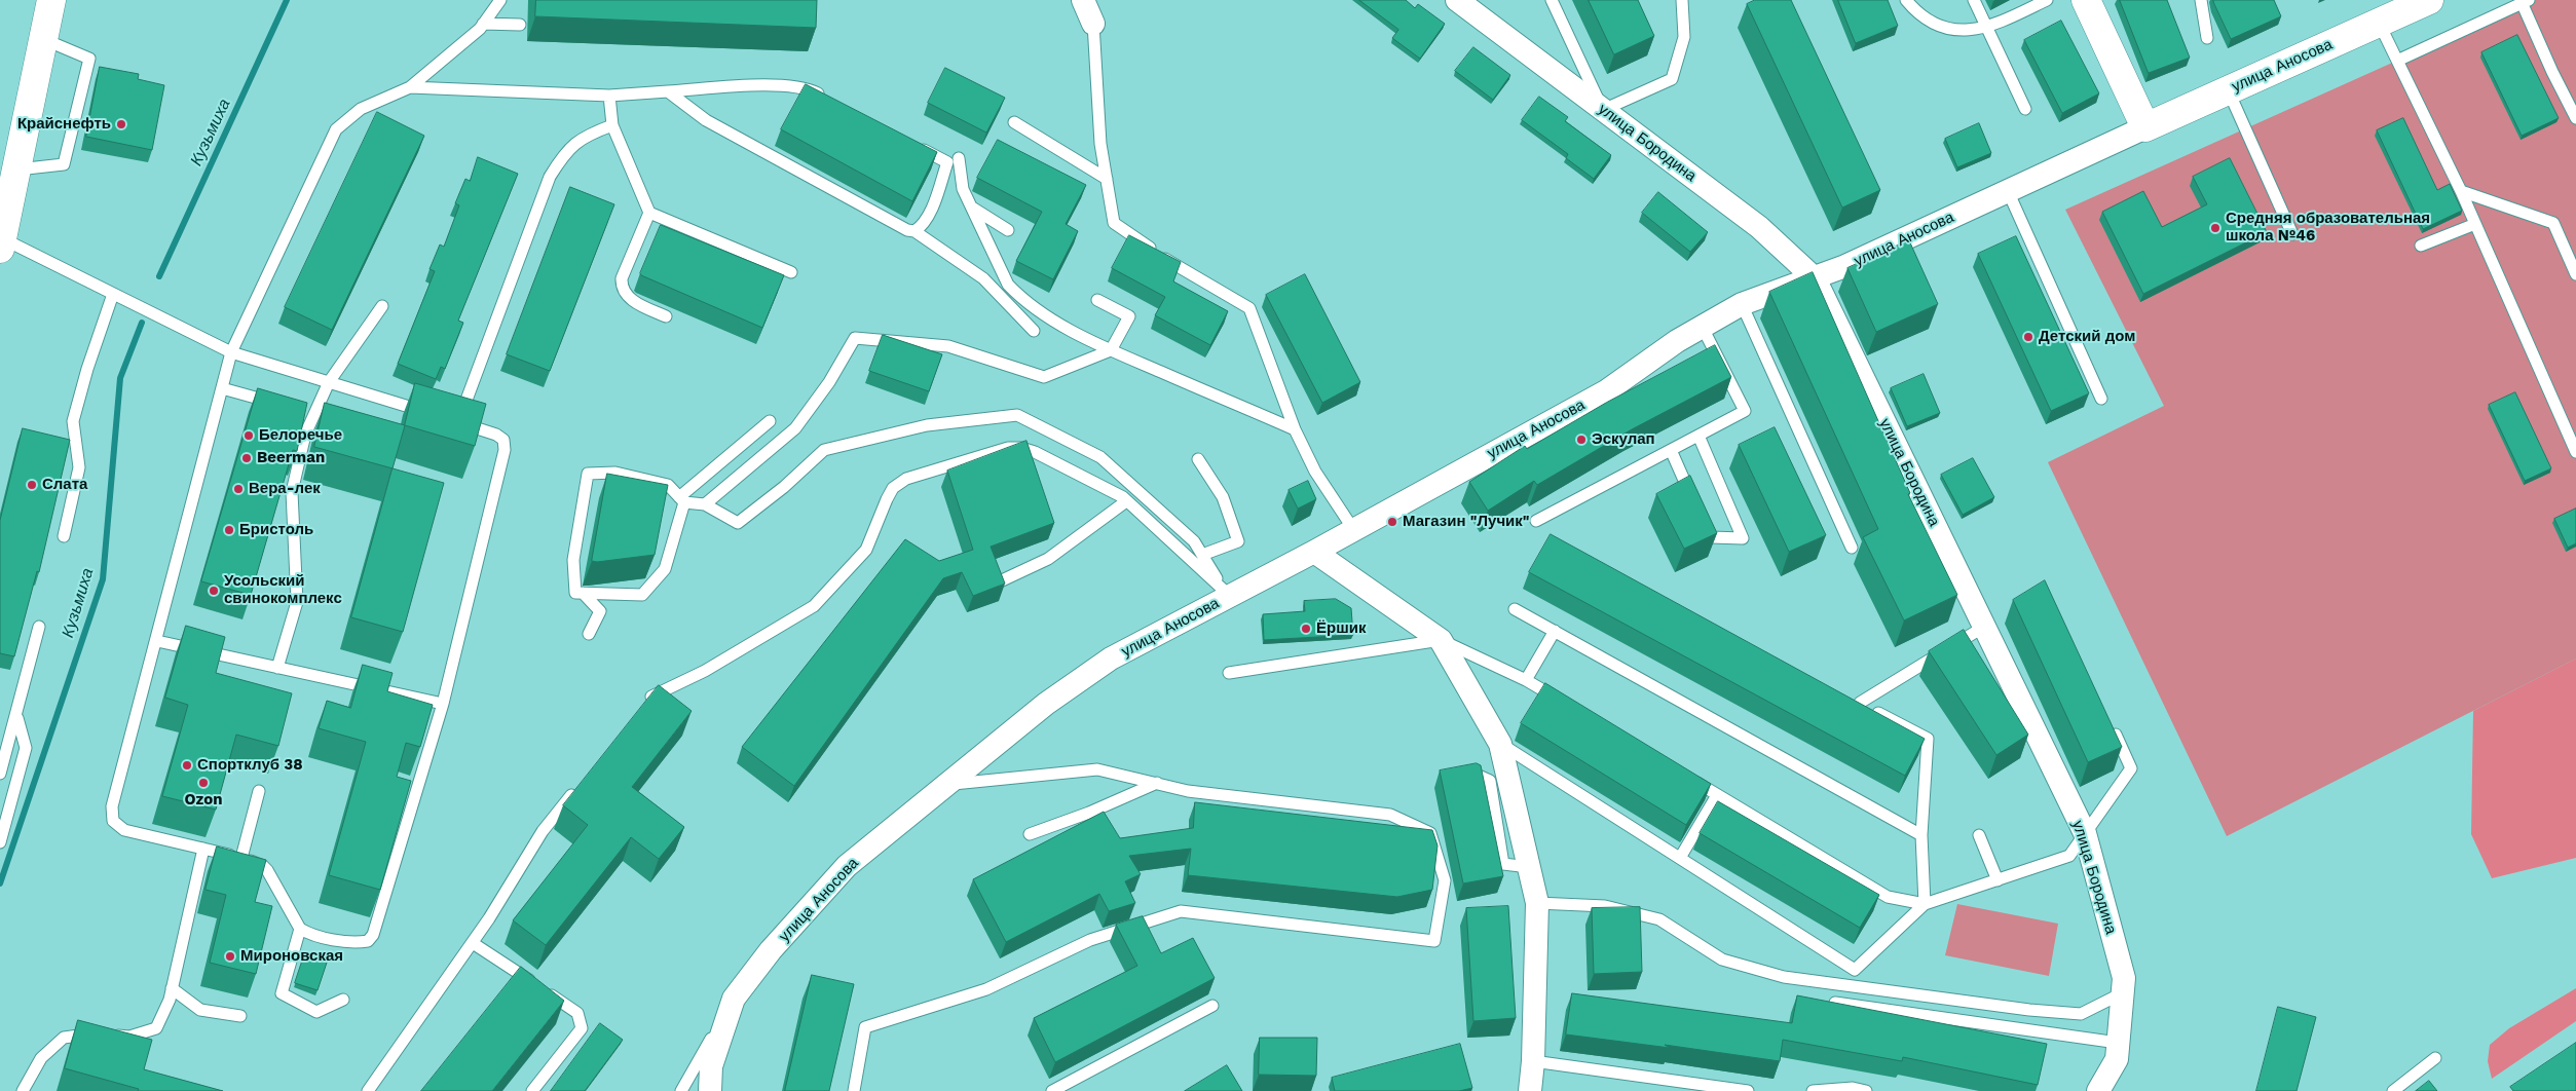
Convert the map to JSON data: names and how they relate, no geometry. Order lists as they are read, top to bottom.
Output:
{
  "streets": {
    "street": ["улица Аносова", "улица Бородина"]
  },
  "crossings": [
    ["улица Аносова", "улица Бородина"]
  ],
  "water": ["Кузьмиха"],
  "places": [
    "Крайснефть",
    "Средняя образовательная школа №46",
    "Детский дом",
    "Белоречье",
    "Эскулап",
    "Beerman",
    "Слата",
    "Вера-лек",
    "Магазин \"Лучик\"",
    "Бристоль",
    "Усольский свинокомплекс",
    "Ёршик",
    "Спортклуб 38",
    "Ozon",
    "Мироновская"
  ]
}
